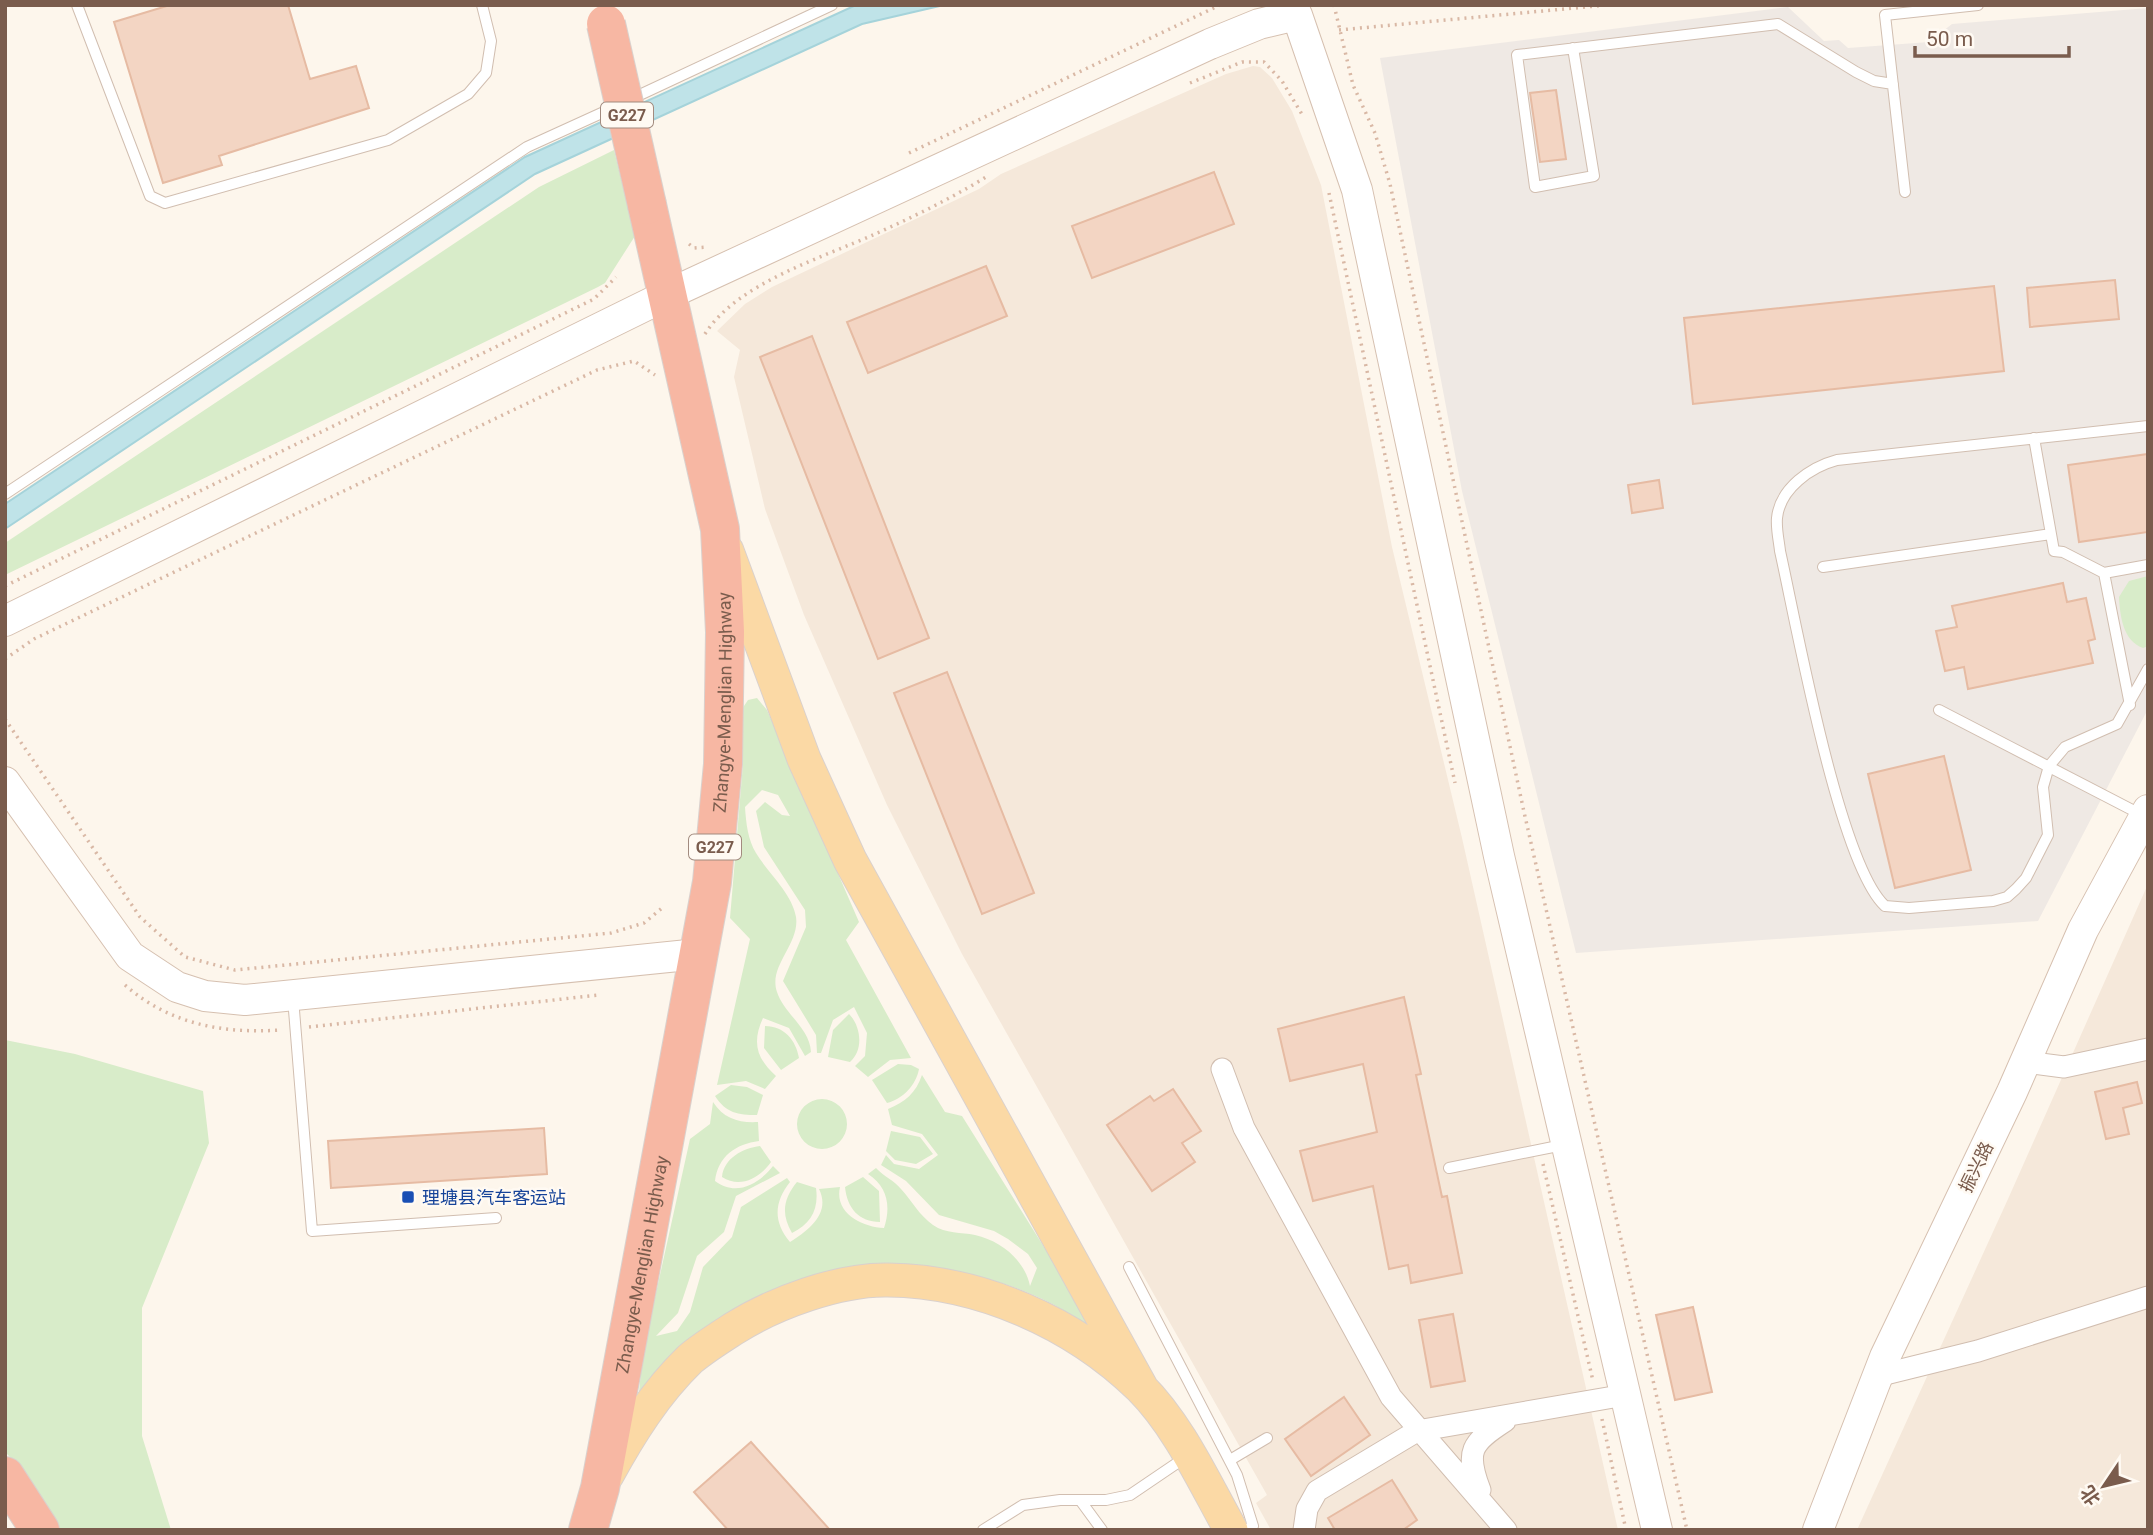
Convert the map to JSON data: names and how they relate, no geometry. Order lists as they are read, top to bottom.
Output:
{
  "streets": {
    "highway": ["G227", "Zhangye-Menglian Highway"],
    "street": ["振兴路"]
  },
  "crossings": [
    ["G227", "Zhangye-Menglian Highway"]
  ],
  "places": {
    "transit": ["理塘县汽车客运站"]
  },
  "scale_bar": "50 m",
  "north": "bottom left"
}
